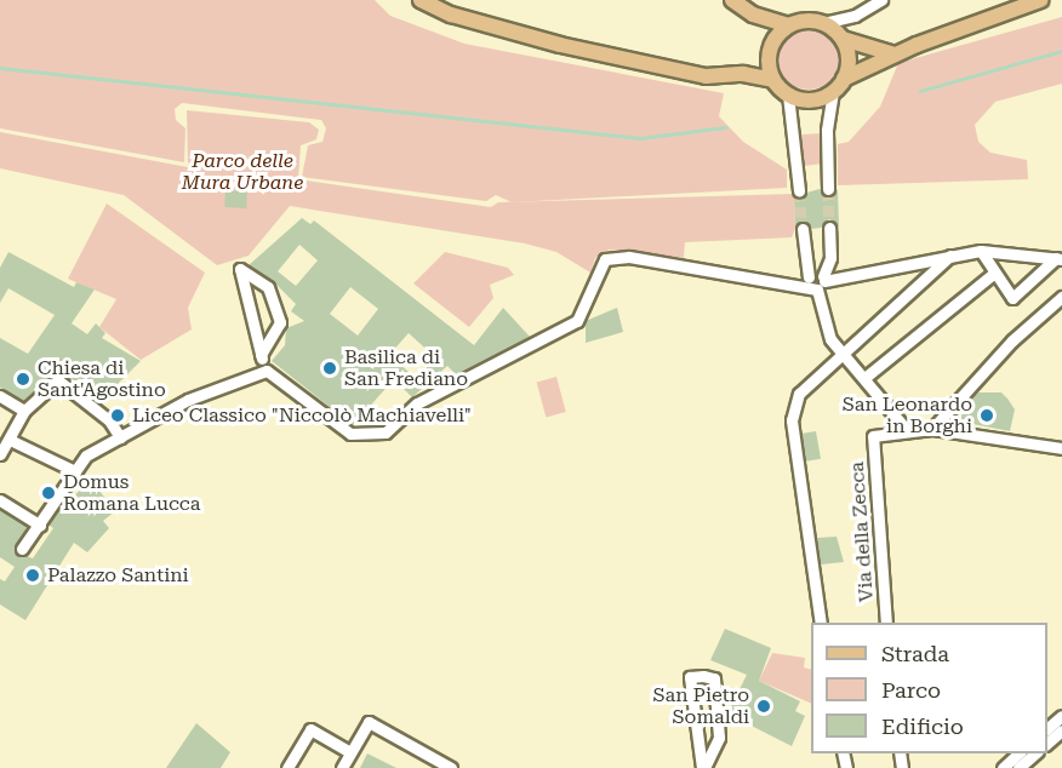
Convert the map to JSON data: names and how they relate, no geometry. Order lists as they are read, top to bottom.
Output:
{
  "streets": {
    "street": ["Via della Zecca"]
  },
  "parks": ["Parco delle Mura Urbane"],
  "places": [
    "Basilica di San Frediano",
    "Chiesa di Sant'Agostino",
    "Liceo Classico \"Niccolò Machiavelli\"",
    "San Leonardo in Borghi",
    "Domus Romana Lucca",
    "Palazzo Santini",
    "San Pietro Somaldi"
  ],
  "legend": ["Strada", "Parco", "Edificio"]
}
